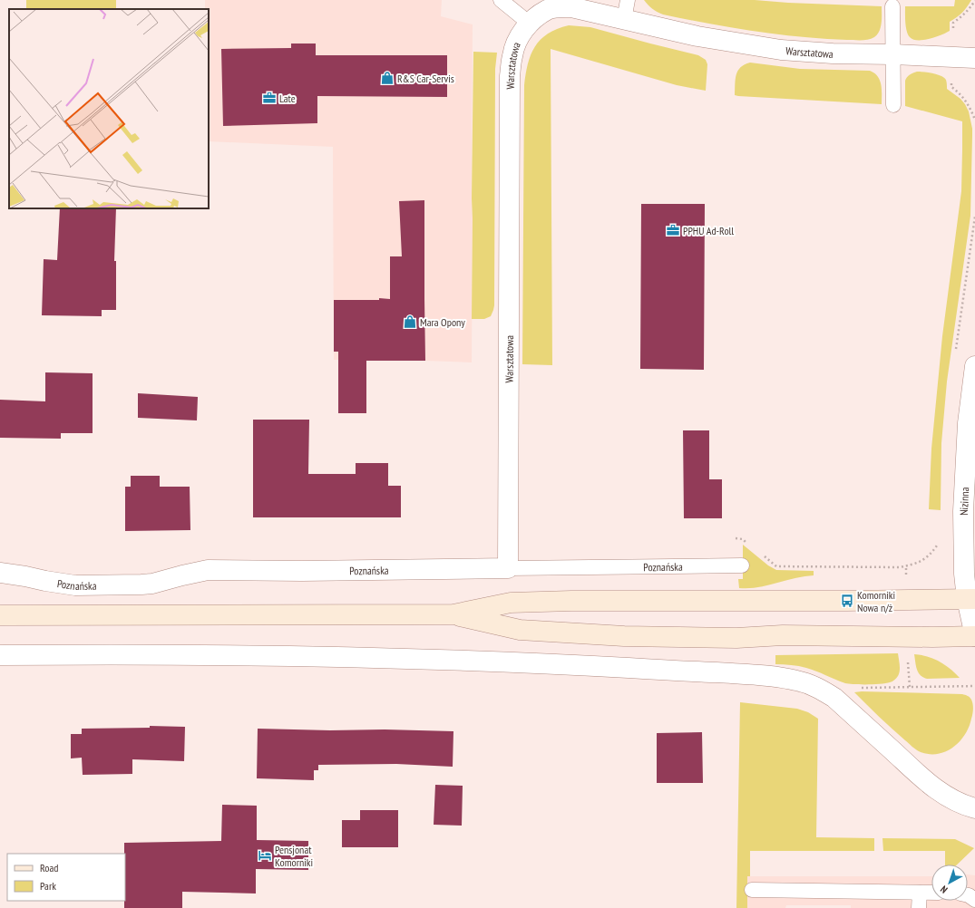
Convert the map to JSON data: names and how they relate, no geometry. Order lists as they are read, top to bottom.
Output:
{
  "streets": {
    "street": ["Warsztatowa", "Nizinna", "Poznańska"]
  },
  "crossings": [
    ["Warsztatowa", "Poznańska"]
  ],
  "places": {
    "shop": ["R&S Car-Servis", "Mara Opony"],
    "office": ["Late", "PPHU Ad-Roll"],
    "bus stop": ["Komorniki Nowa n/ż"],
    "hotel": ["Pensjonat Komorniki"]
  },
  "legend": ["Road", "Park"],
  "north": "bottom left"
}
